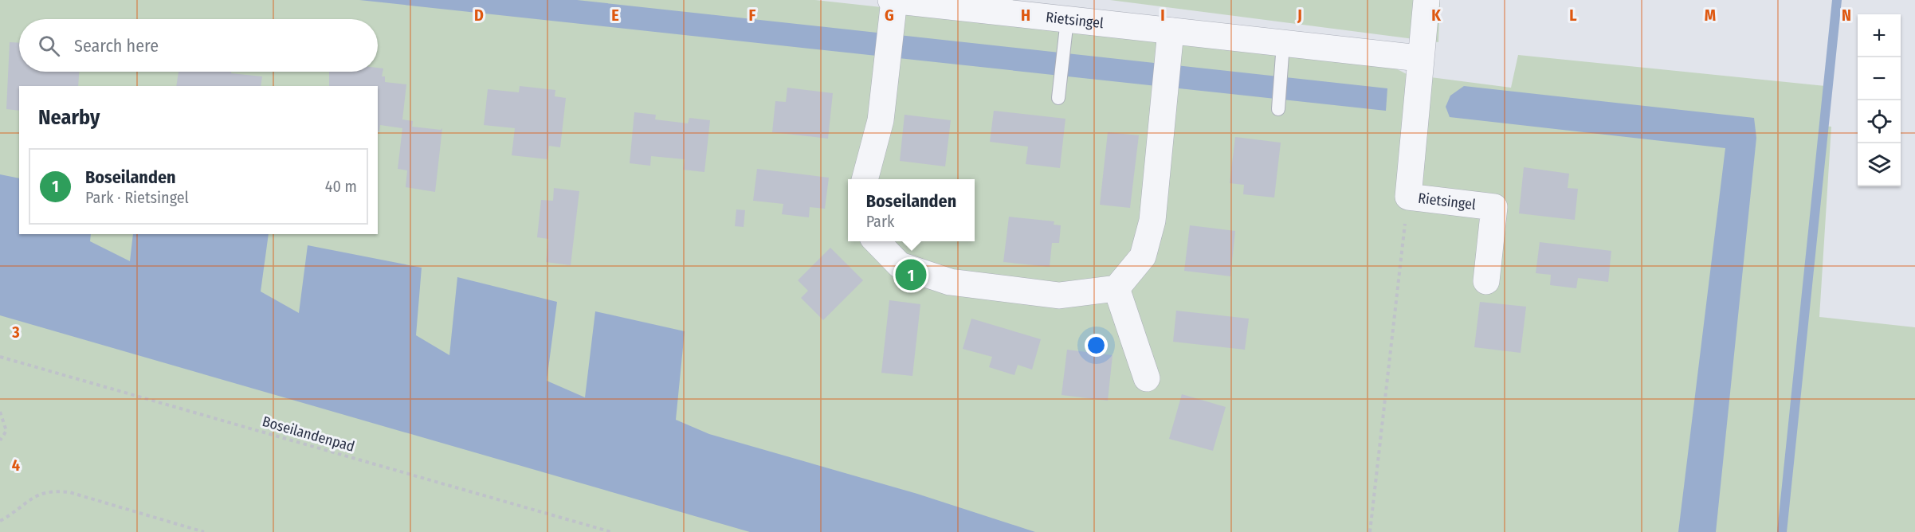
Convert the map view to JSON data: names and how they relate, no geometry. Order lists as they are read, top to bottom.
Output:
{
  "streets": {
    "street": ["Rietsingel"],
    "path": ["Boseilandenpad"]
  },
  "page": {
    "map_buttons": ["+", "−"],
    "search": "Search here",
    "heading": "Nearby",
    "list": [
      {
        "mark": "1",
        "name": "Boseilanden",
        "note": "Park · Rietsingel",
        "value": "40 m"
      }
    ],
    "popup": ["Boseilanden", "Park"],
    "pins": "1"
  },
  "grid": {
    "columns": [
      "D",
      "E",
      "F",
      "G",
      "H",
      "I",
      "J",
      "K",
      "L",
      "M",
      "N"
    ],
    "rows": ["3", "4"]
  }
}
